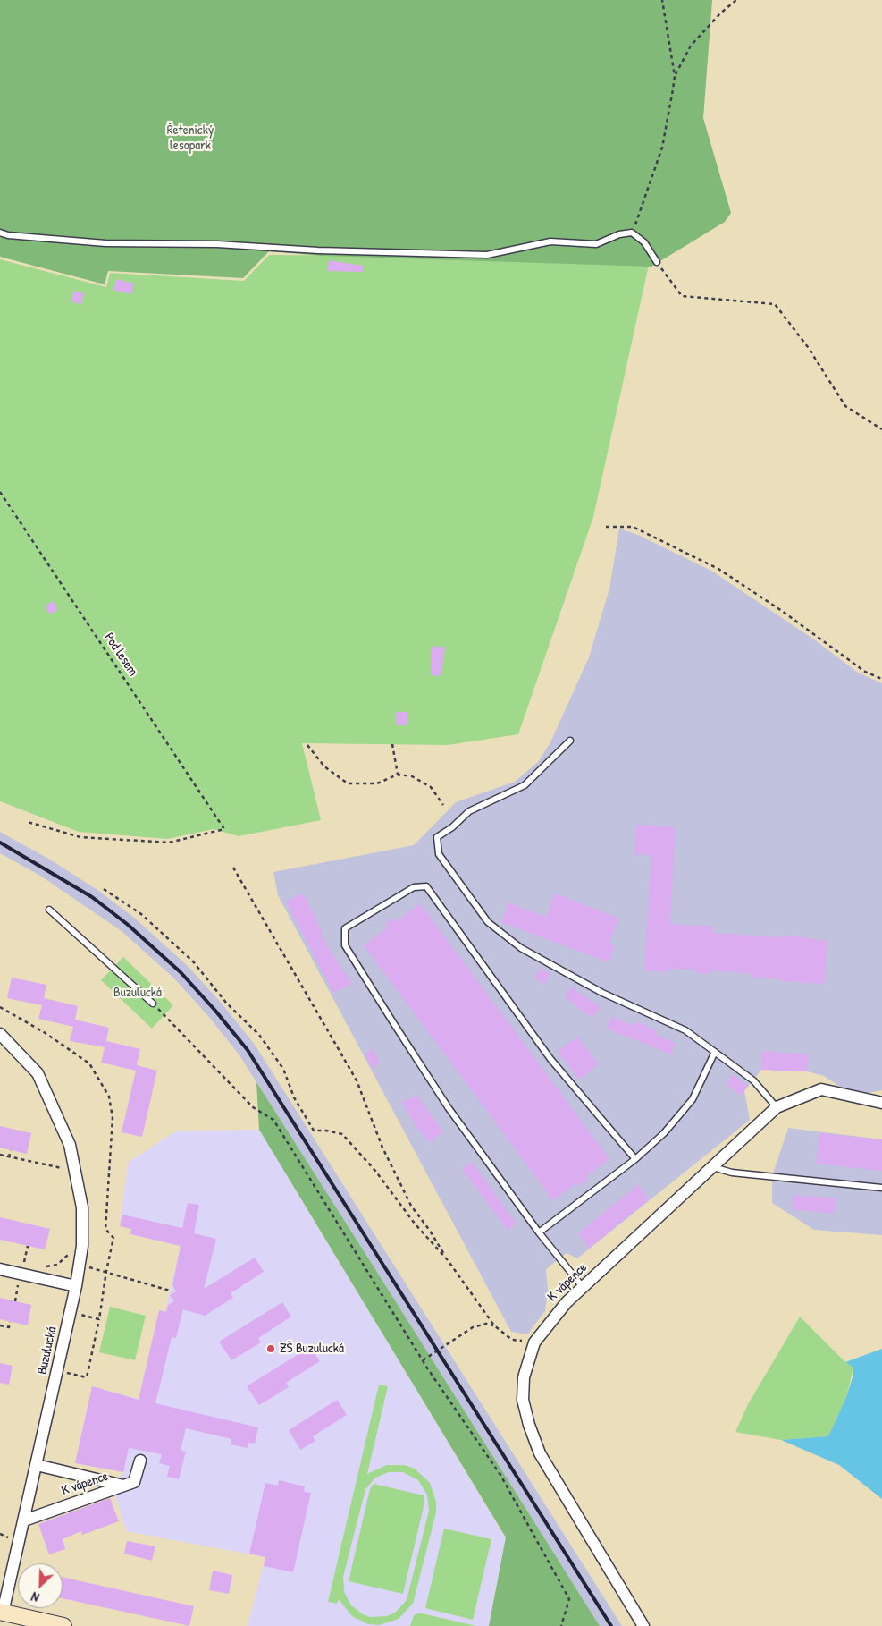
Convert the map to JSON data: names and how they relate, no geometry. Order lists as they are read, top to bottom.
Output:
{
  "streets": {
    "street": ["K vápence", "Buzulucká"],
    "path": ["Pod lesem"]
  },
  "crossings": [
    ["K vápence", "Buzulucká"]
  ],
  "parks": ["Řetenický lesopark", "Buzulucká"],
  "places": ["ZŠ Buzulucká"],
  "north": "bottom left"
}
